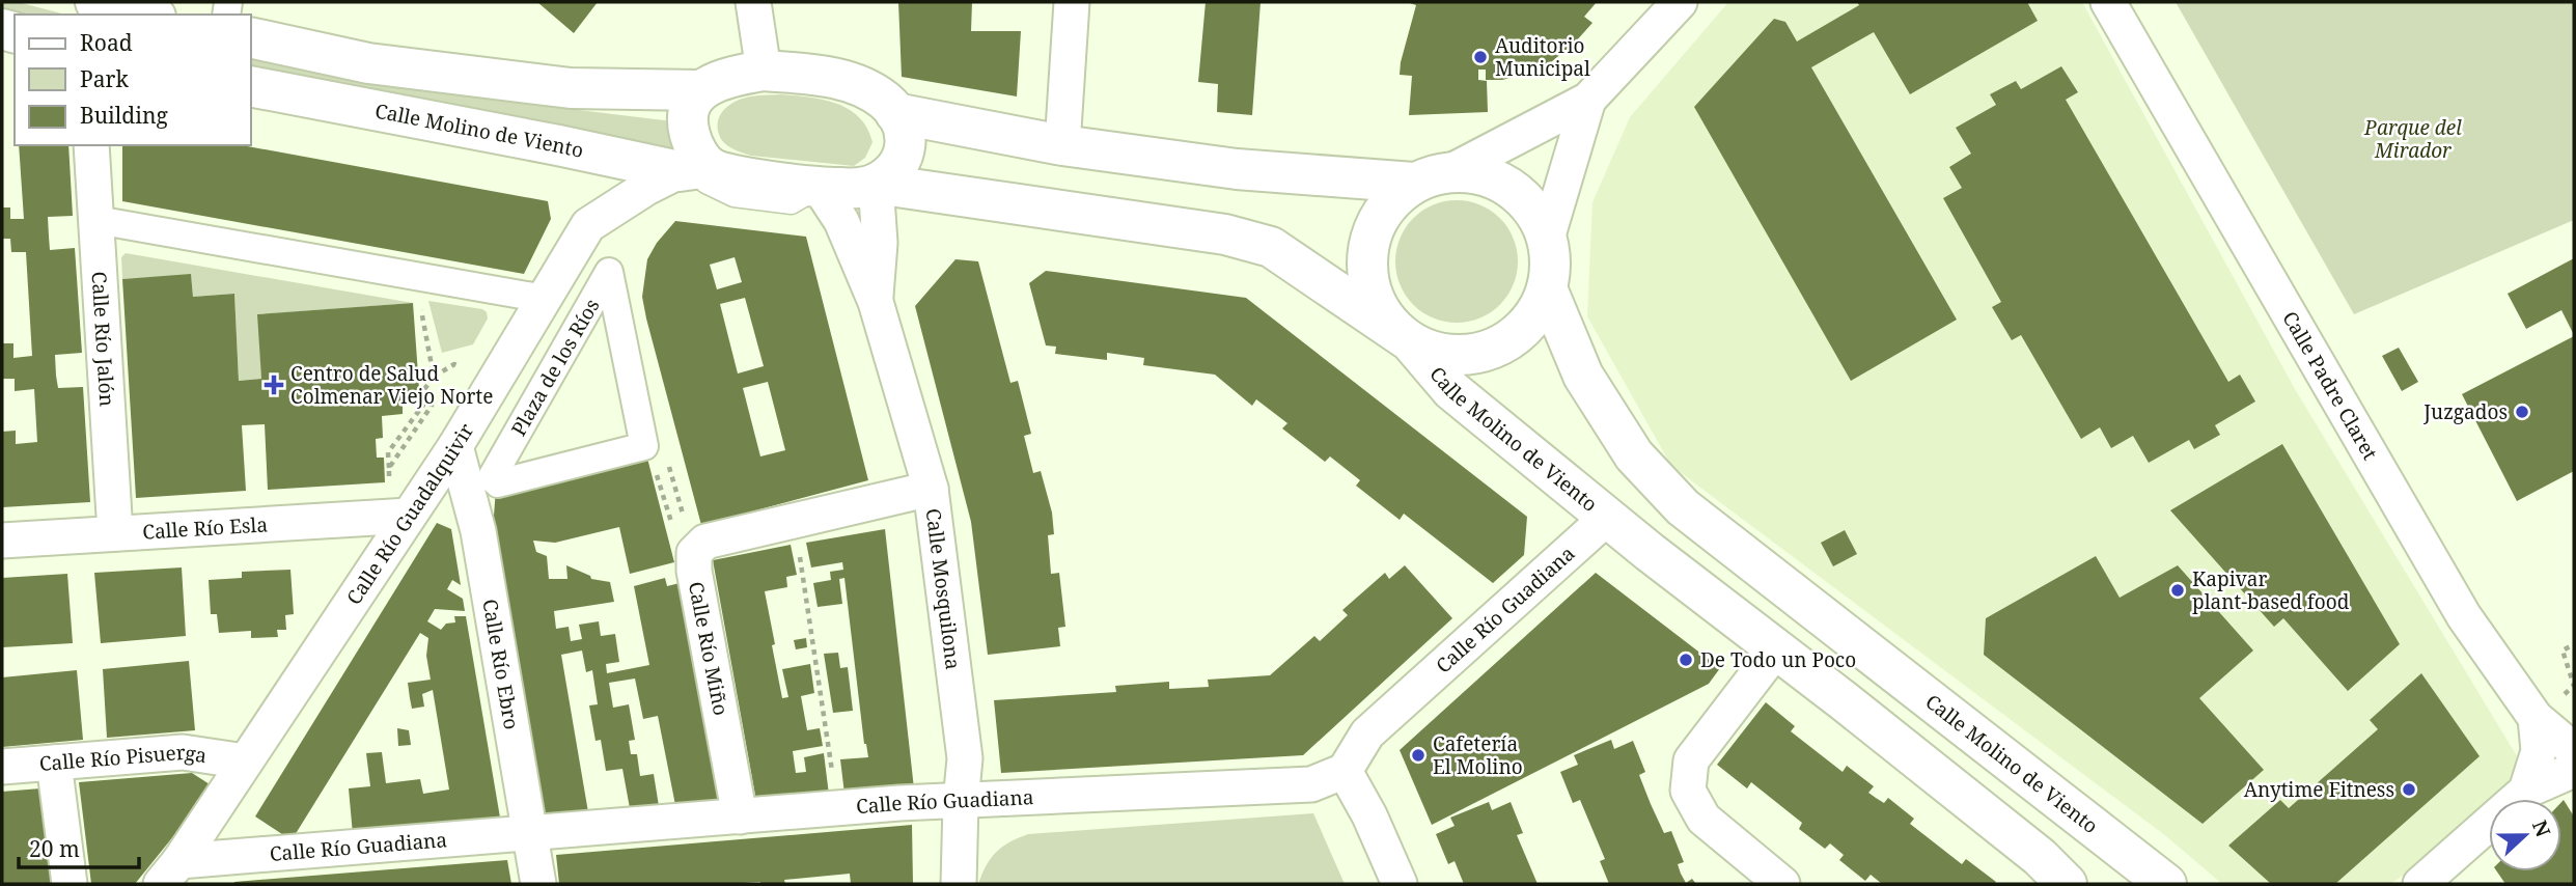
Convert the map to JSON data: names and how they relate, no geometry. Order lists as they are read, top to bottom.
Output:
{
  "streets": {
    "main road": ["Calle Molino de Viento"],
    "street": [
      "Calle Río Jalón",
      "Plaza de los Ríos",
      "Calle Padre Claret",
      "Calle Río Guadalquivir",
      "Calle Río Esla",
      "Calle Mosquilona",
      "Calle Río Guadiana",
      "Calle Río Miño",
      "Calle Río Ebro",
      "Calle Río Pisuerga"
    ]
  },
  "crossings": [
    ["Calle Molino de Viento", "Calle Río Guadalquivir"],
    ["Calle Molino de Viento", "Calle Mosquilona"],
    ["Calle Molino de Viento", "Calle Río Guadiana"],
    ["Calle Río Jalón", "Calle Río Esla"],
    ["Calle Río Guadalquivir", "Calle Río Esla"],
    ["Calle Río Guadalquivir", "Calle Río Guadiana"],
    ["Calle Río Guadalquivir", "Calle Río Ebro"],
    ["Calle Río Guadalquivir", "Calle Río Pisuerga"],
    ["Calle Mosquilona", "Calle Río Guadiana"],
    ["Calle Mosquilona", "Calle Río Miño"],
    ["Calle Río Guadiana", "Calle Río Miño"],
    ["Calle Río Guadiana", "Calle Río Ebro"]
  ],
  "parks": ["Parque del Mirador"],
  "places": {
    "other": [
      "Auditorio Municipal",
      "Juzgados",
      "Kapivar plant-based food",
      "De Todo un Poco",
      "Cafetería El Molino",
      "Anytime Fitness"
    ],
    "health": ["Centro de Salud Colmenar Viejo Norte"]
  },
  "legend": ["Road", "Park", "Building"],
  "scale_bar": "20 m",
  "north": "right"
}
